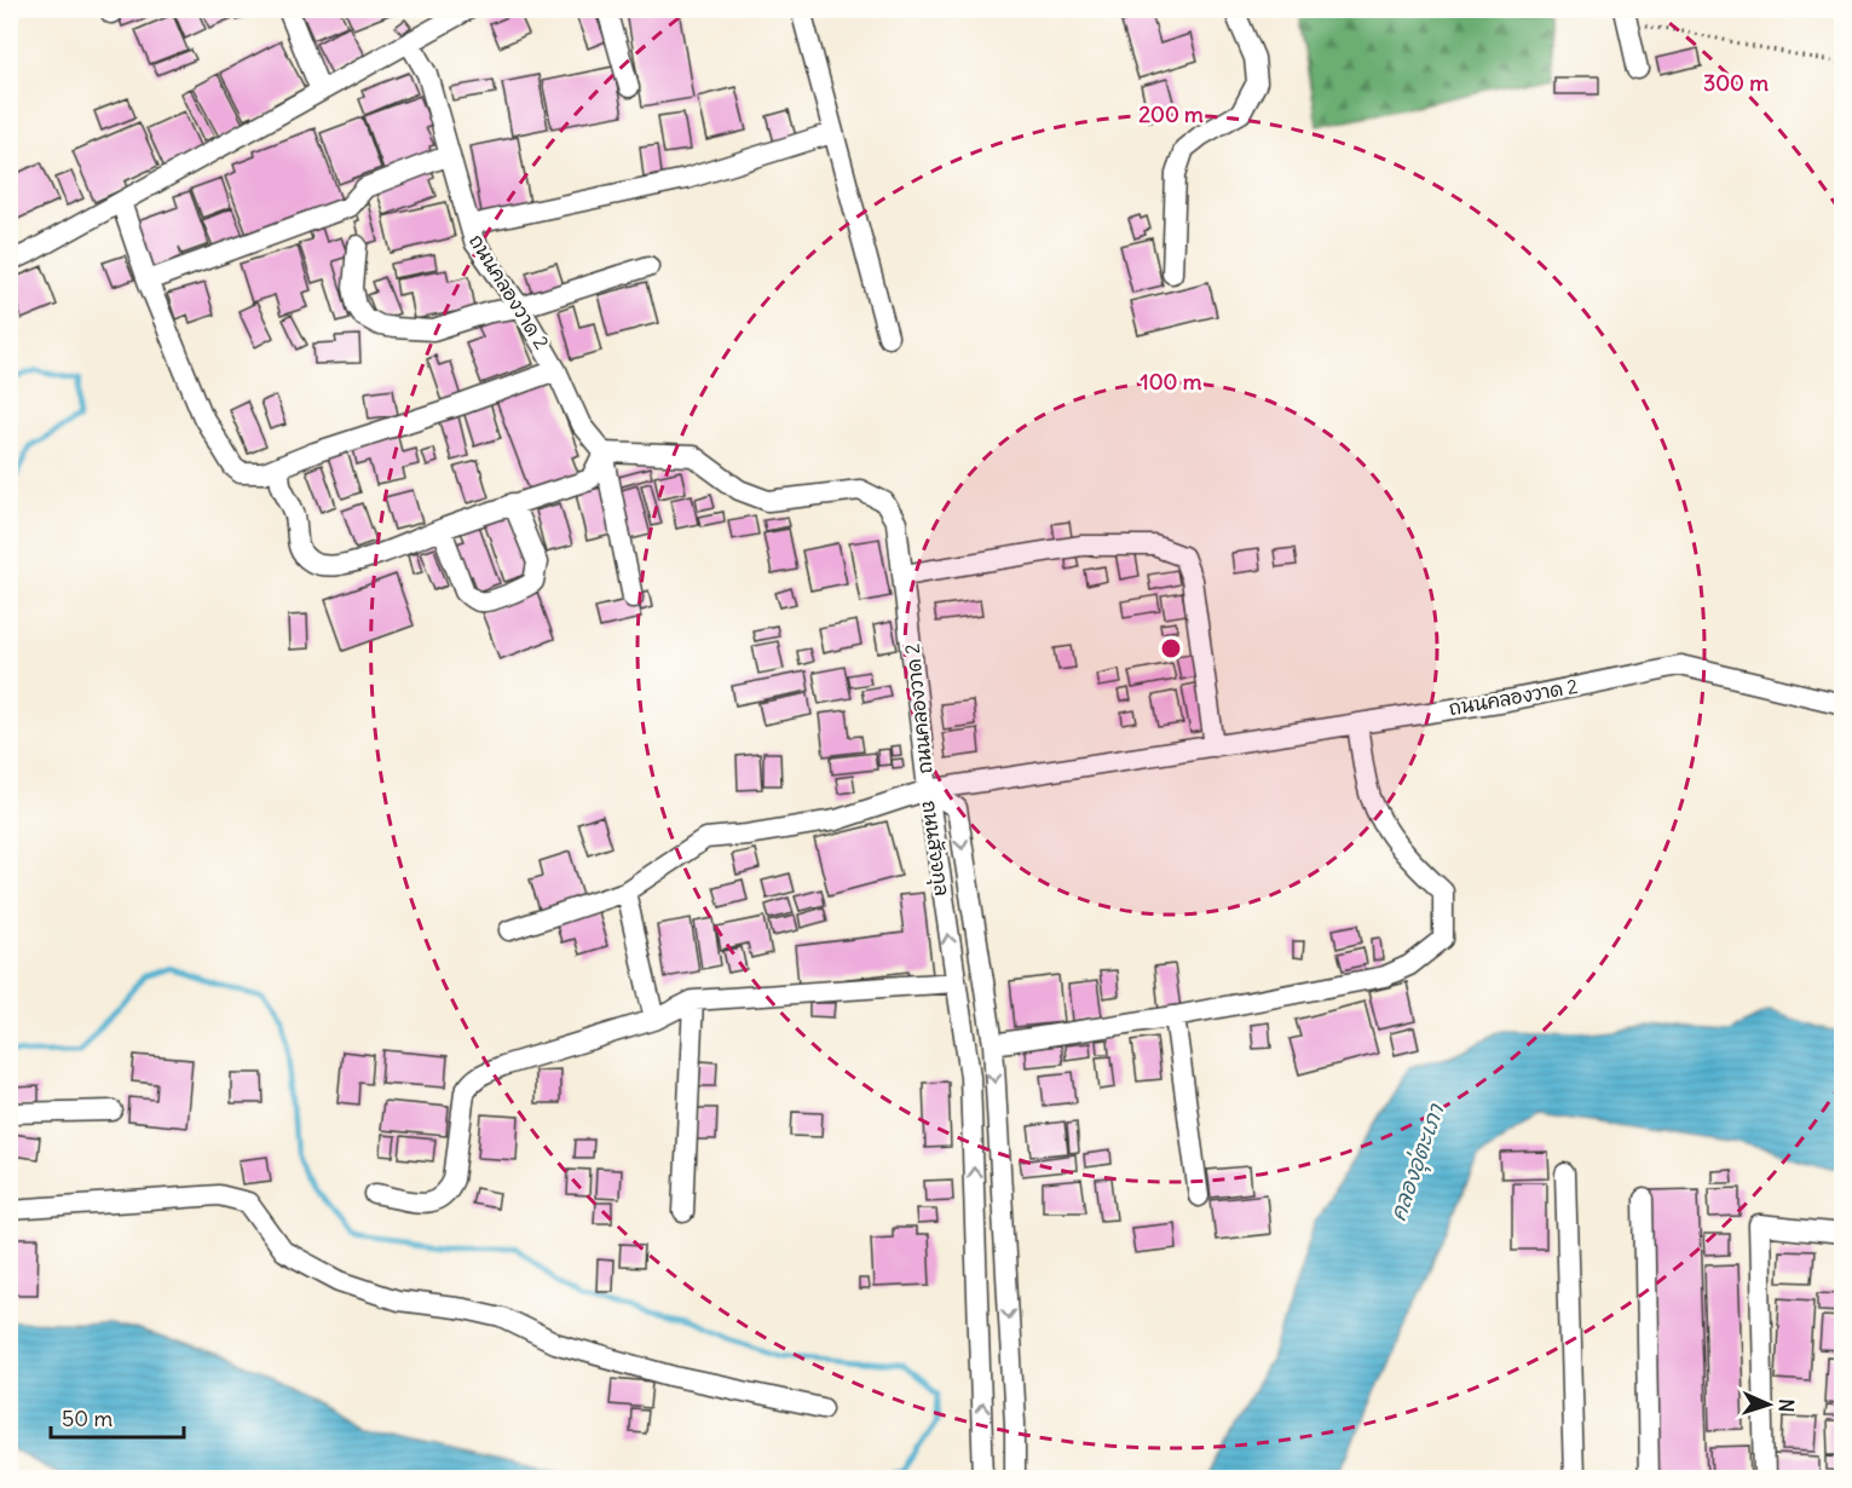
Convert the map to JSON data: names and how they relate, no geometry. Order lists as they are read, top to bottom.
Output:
{
  "streets": {
    "street": ["ถนนคลองวาด 2", "ถนนสัจจกุล"]
  },
  "crossings": [
    ["ถนนคลองวาด 2", "ถนนสัจจกุล"]
  ],
  "water": ["คลองอุ่ตะเภา"],
  "scale_bar": "50 m",
  "north": "right",
  "rings": ["300 m", "200 m", "100 m"]
}
